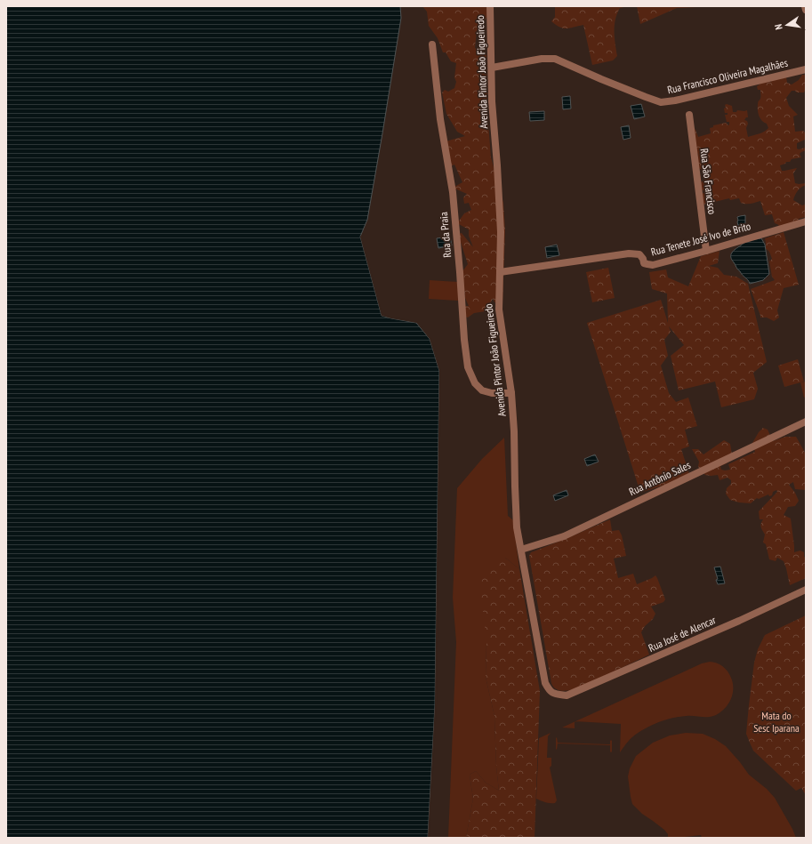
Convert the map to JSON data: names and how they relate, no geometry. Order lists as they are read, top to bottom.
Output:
{
  "streets": {
    "street": [
      "Avenida Pintor João Figueiredo",
      "Rua Francisco Oliveira Magalhães",
      "Rua São Francisco",
      "Rua da Praia",
      "Rua Tenete José Ivo de Brito",
      "Rua Antônio Sales",
      "Rua José de Alencar"
    ]
  },
  "crossings": [
    ["Avenida Pintor João Figueiredo", "Rua Francisco Oliveira Magalhães"],
    ["Avenida Pintor João Figueiredo", "Rua da Praia"],
    ["Avenida Pintor João Figueiredo", "Rua Tenete José Ivo de Brito"],
    ["Avenida Pintor João Figueiredo", "Rua Antônio Sales"],
    ["Avenida Pintor João Figueiredo", "Rua José de Alencar"],
    ["Rua São Francisco", "Rua Tenete José Ivo de Brito"]
  ],
  "parks": ["Mata do Sesc Iparana"],
  "north": "left"
}
